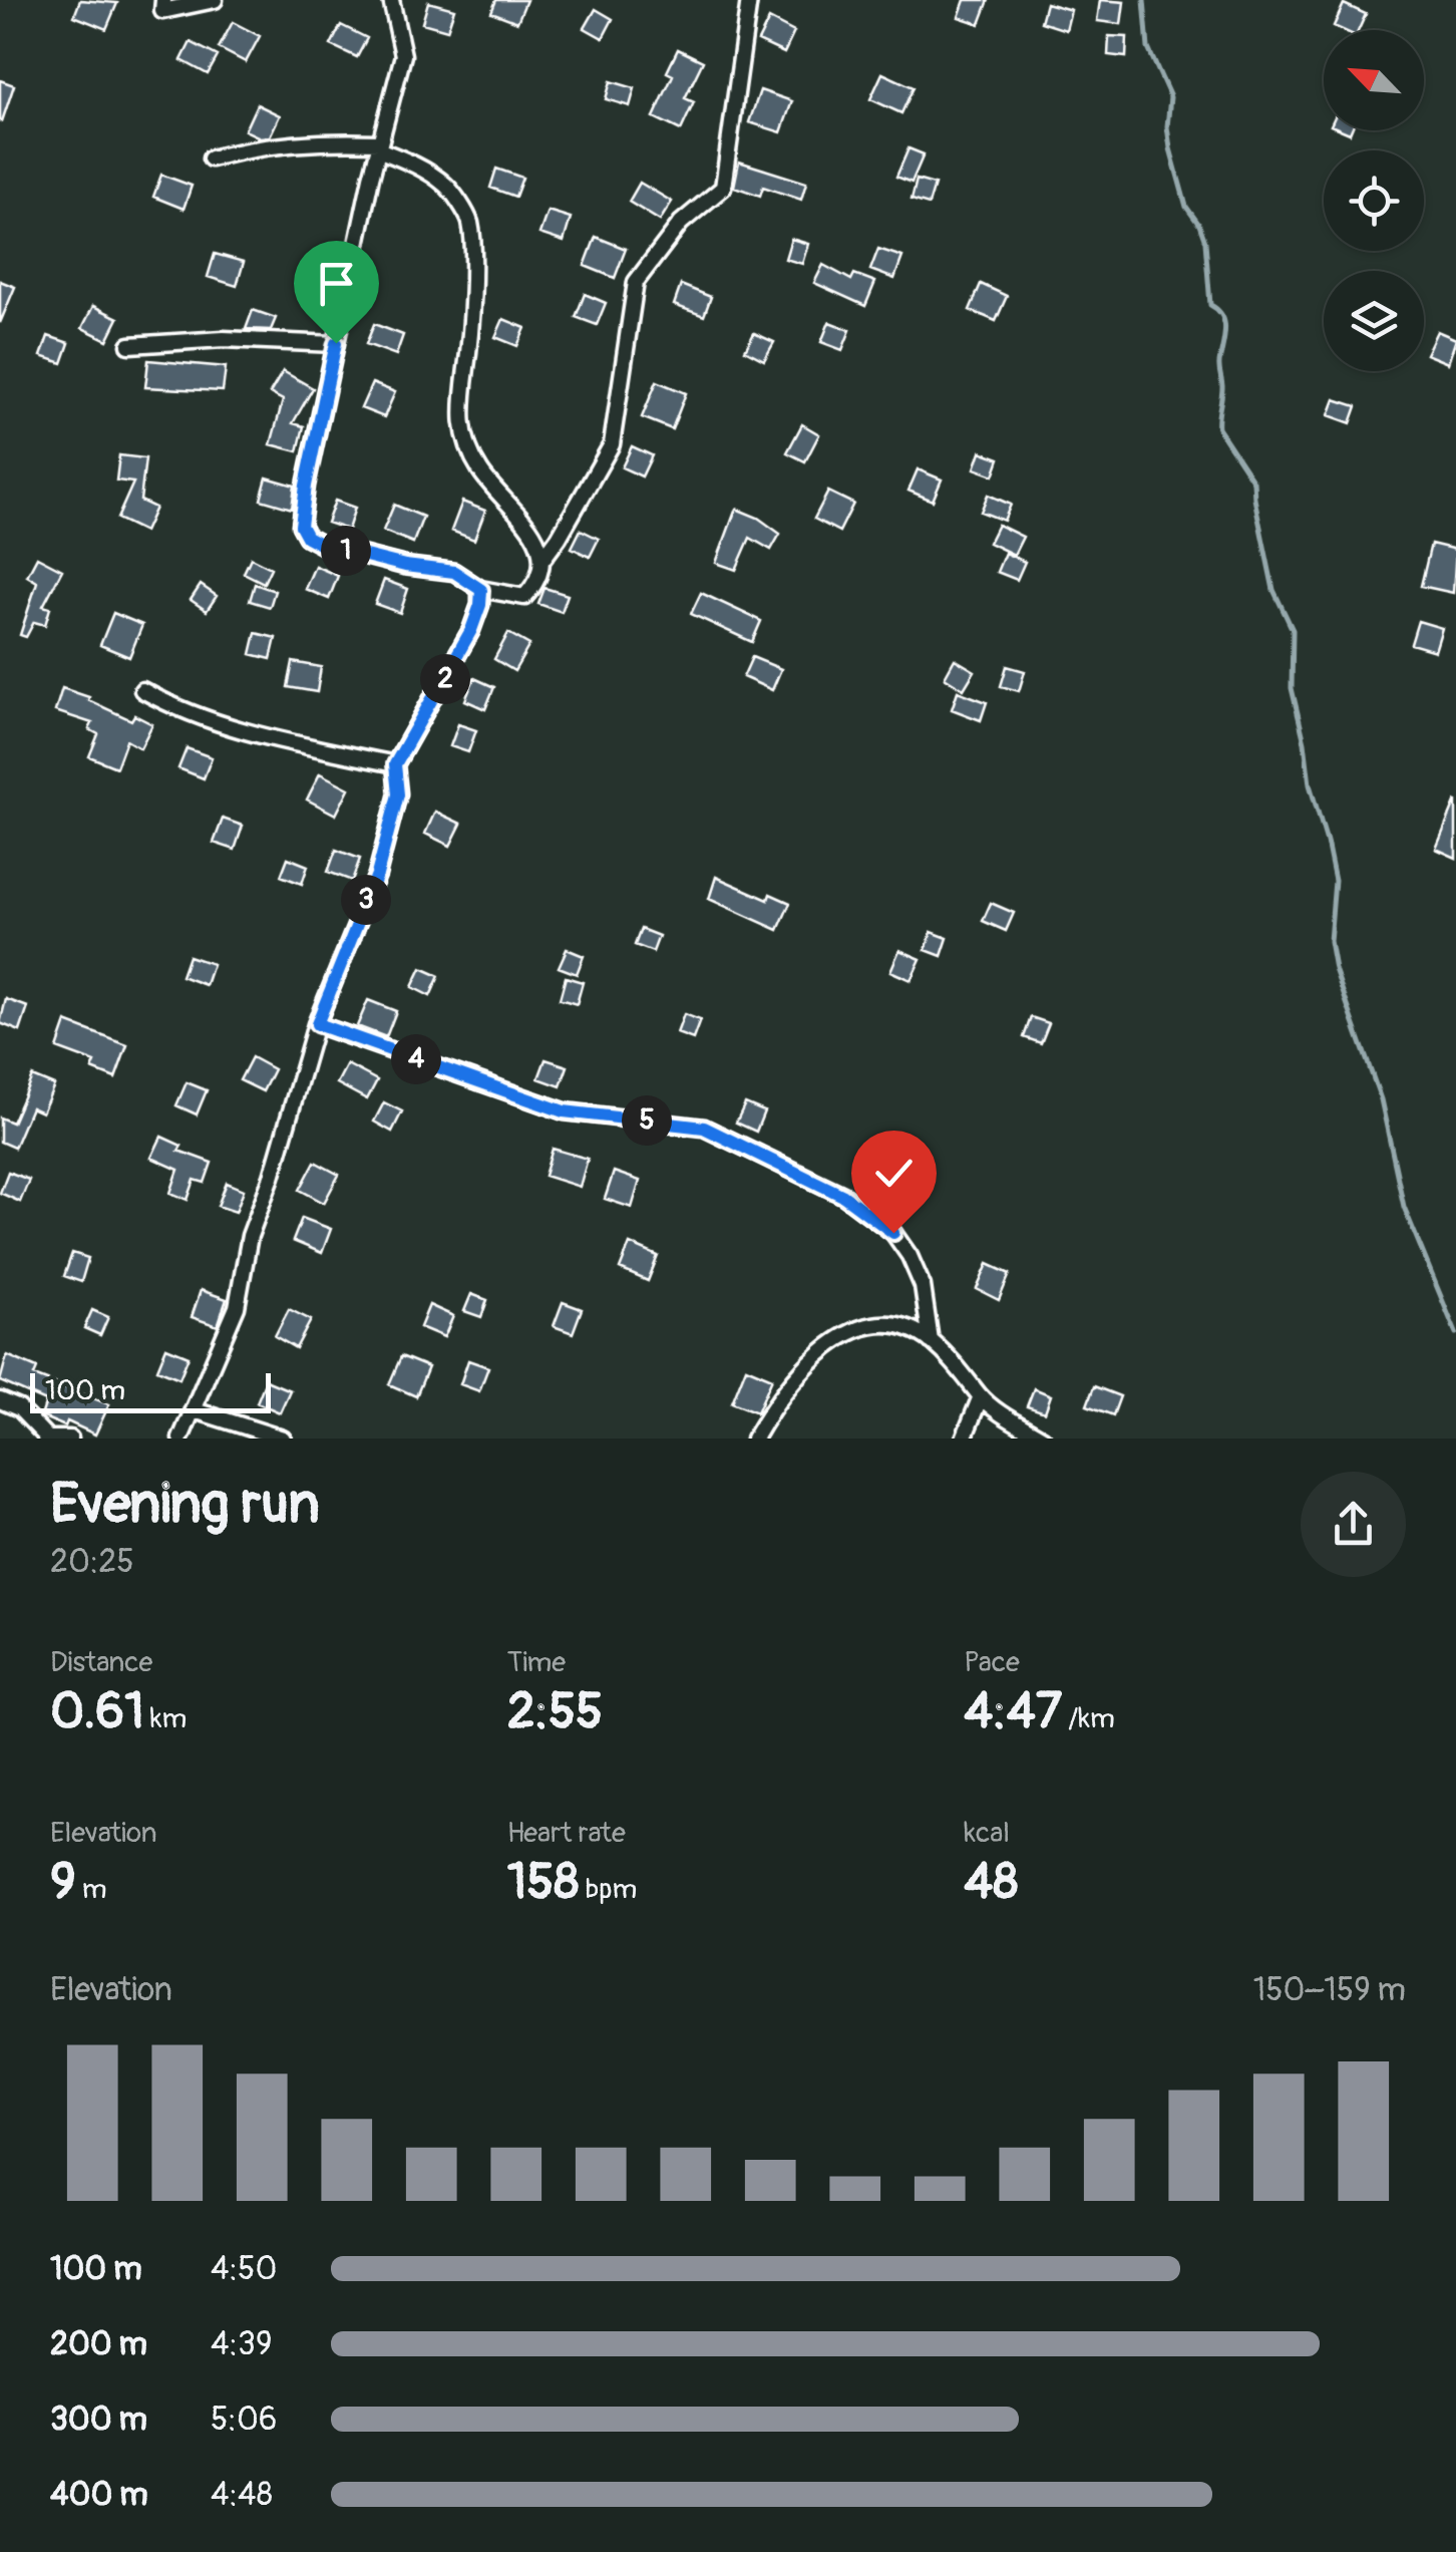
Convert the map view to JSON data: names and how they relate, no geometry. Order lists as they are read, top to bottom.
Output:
{
  "scale_bar": "100 m",
  "north": "top left",
  "page": {
    "pins": [
      "1",
      "2",
      "3",
      "4",
      "5"
    ],
    "scale": "100 m",
    "heading": ["Evening run", "20:25"],
    "stats": [
      ["Distance", "0.61 km"],
      ["Time", "2:55"],
      ["Pace", "4:47 /km"],
      ["Elevation", "9 m"],
      ["Heart rate", "158 bpm"],
      ["kcal", "48"]
    ],
    "chart": ["Elevation", "150–159 m"],
    "list": [
      {
        "name": "100 m",
        "note": "4:50"
      },
      {
        "name": "200 m",
        "note": "4:39"
      },
      {
        "name": "300 m",
        "note": "5:06"
      },
      {
        "name": "400 m",
        "note": "4:48"
      }
    ]
  }
}
